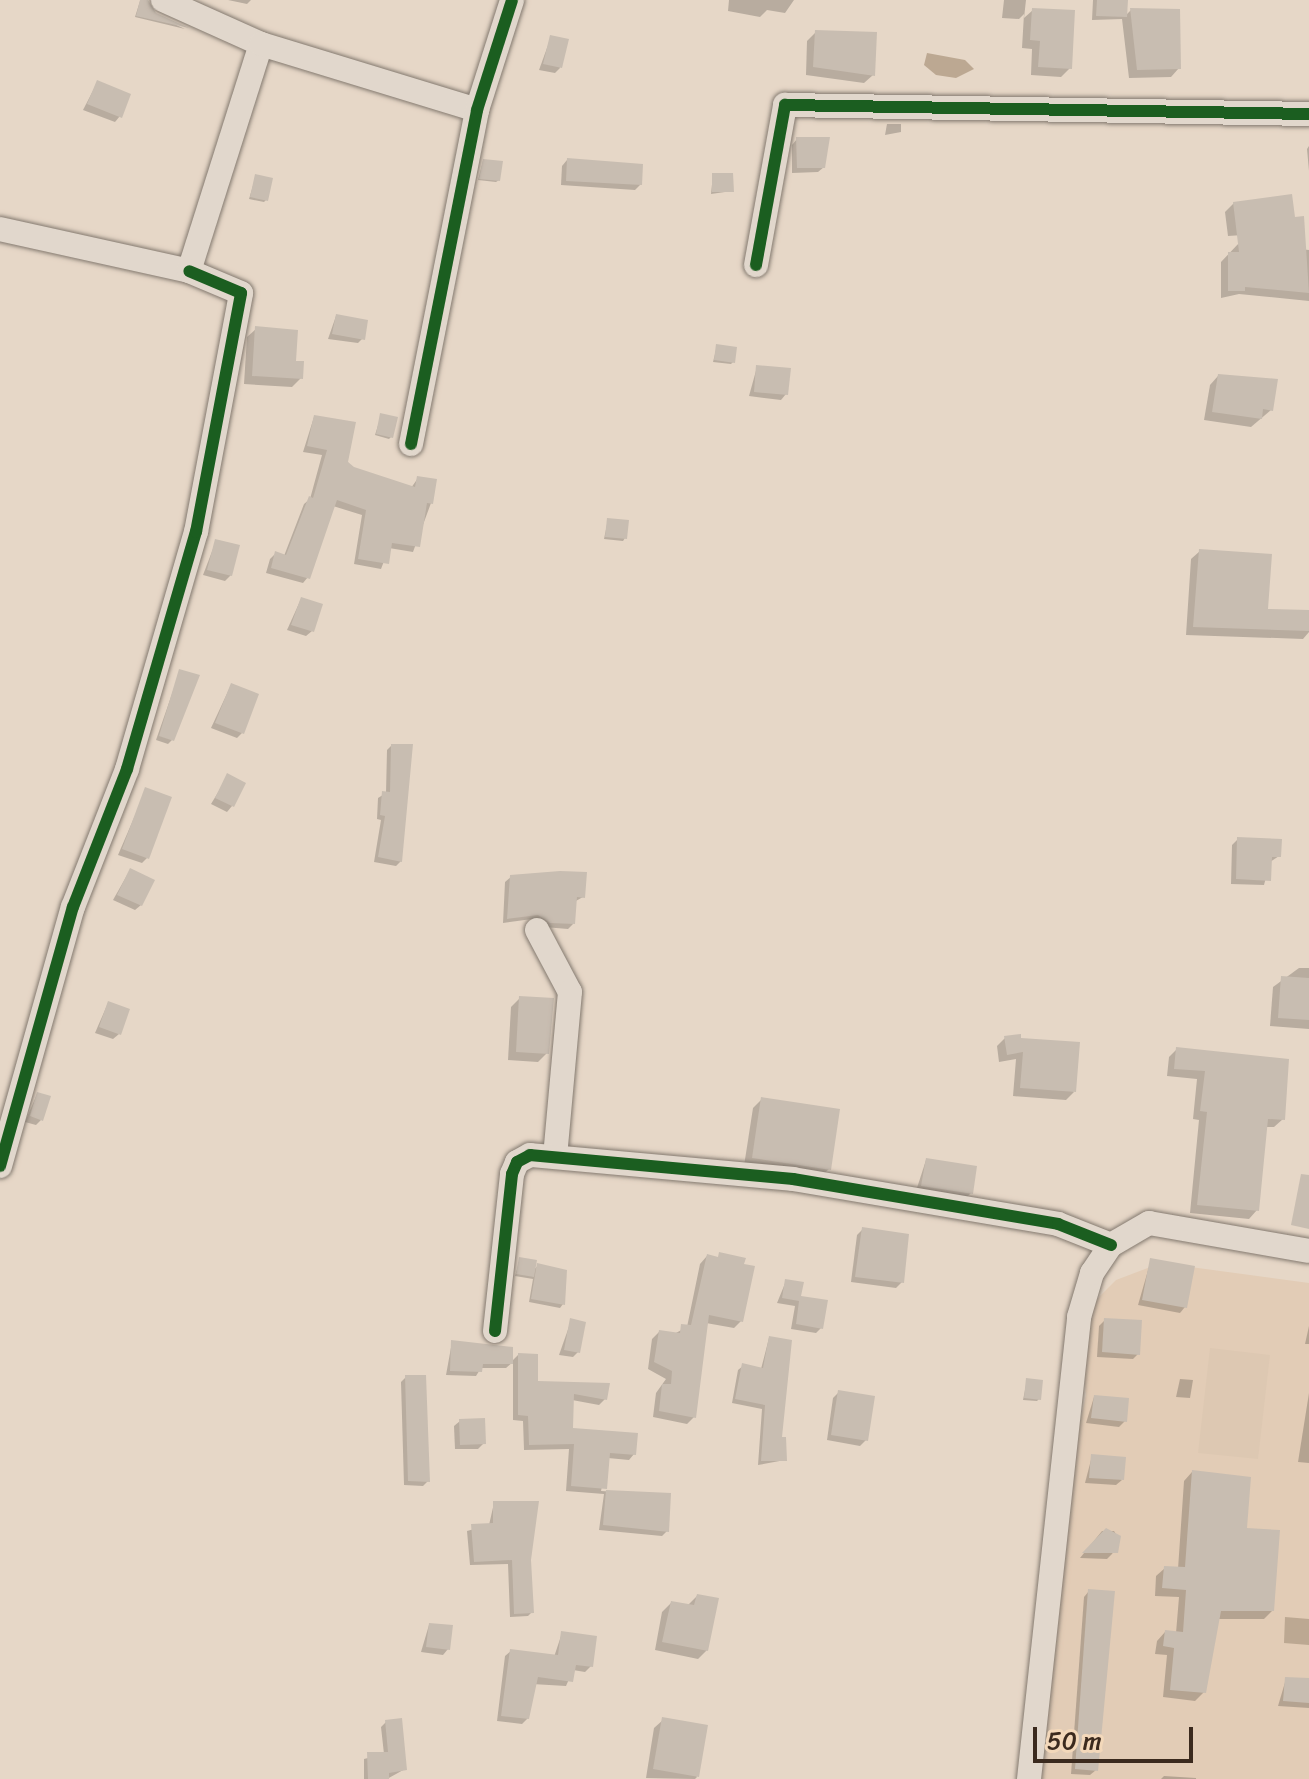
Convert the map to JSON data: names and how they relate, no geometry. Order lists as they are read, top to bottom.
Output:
{
  "scale_bar": "50 m"
}
